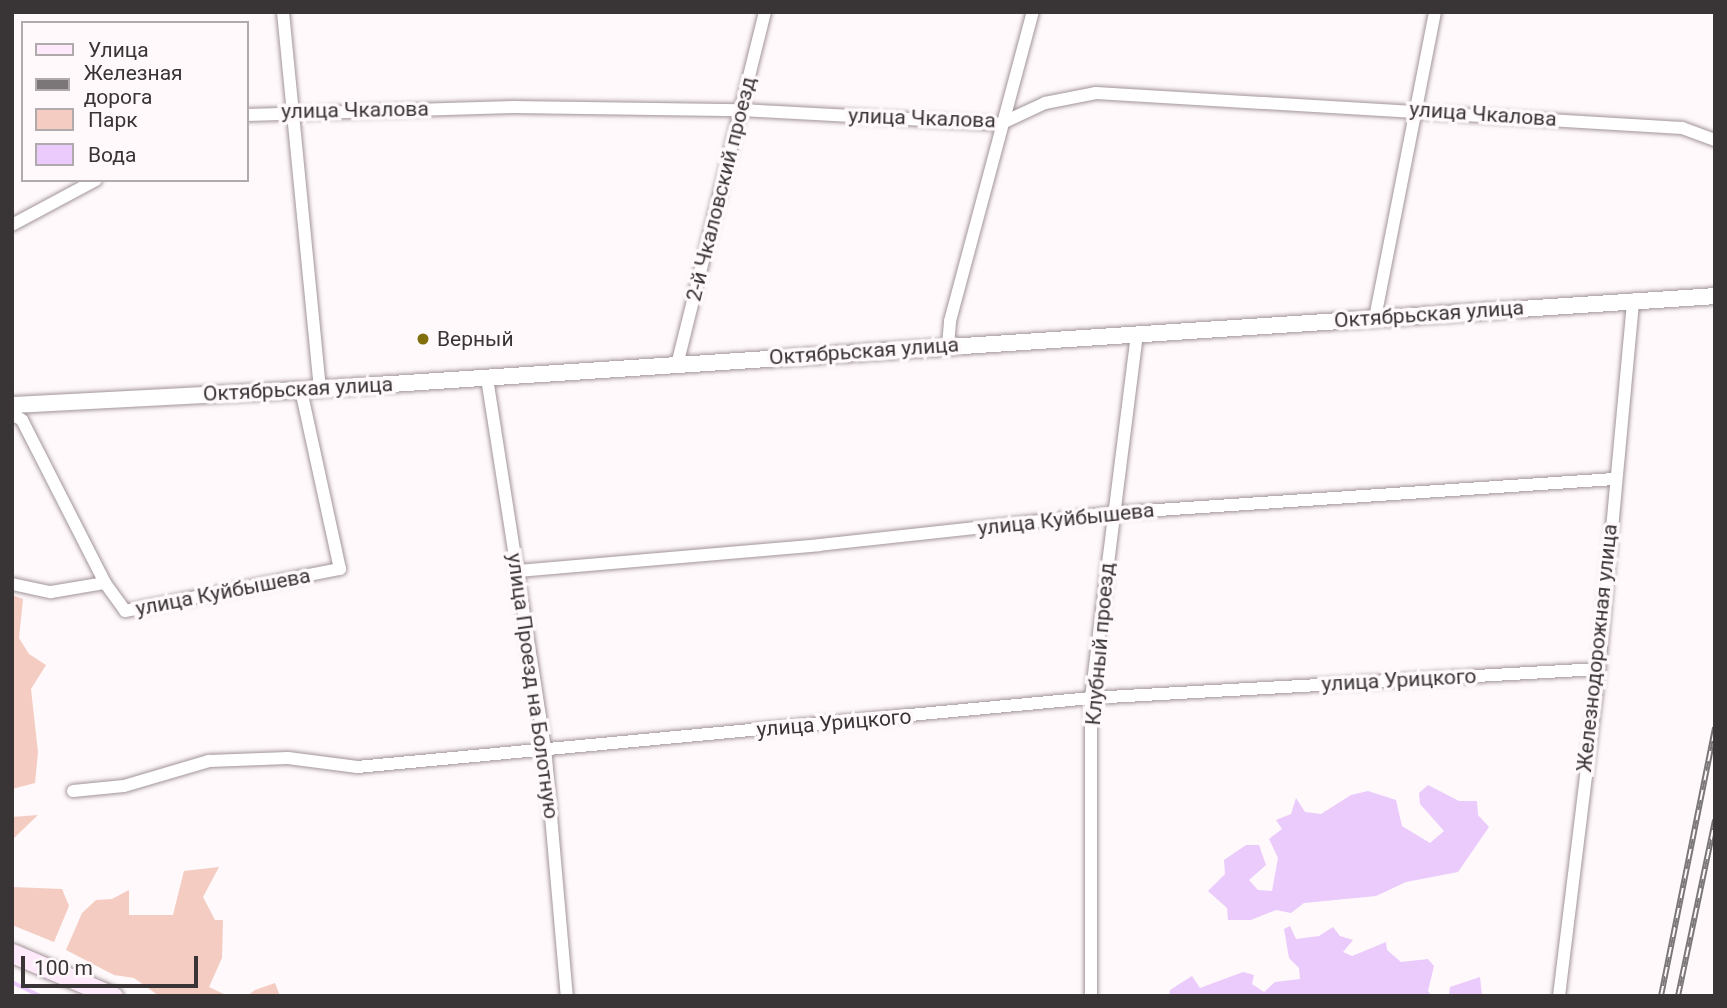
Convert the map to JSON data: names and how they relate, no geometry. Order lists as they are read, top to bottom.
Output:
{
  "streets": {
    "street": [
      "улица Чкалова",
      "2-й Чкаловский проезд",
      "Октябрьская улица",
      "улица Куйбышева",
      "Клубный проезд",
      "Железнодорожная улица",
      "улица Урицкого",
      "улица Проезд на Болотную"
    ]
  },
  "crossings": [
    ["улица Чкалова", "2-й Чкаловский проезд"],
    ["2-й Чкаловский проезд", "Октябрьская улица"],
    ["Октябрьская улица", "улица Куйбышева"],
    ["Октябрьская улица", "Клубный проезд"],
    ["Октябрьская улица", "Железнодорожная улица"],
    ["Октябрьская улица", "улица Проезд на Болотную"],
    ["улица Куйбышева", "Клубный проезд"],
    ["улица Куйбышева", "Железнодорожная улица"],
    ["улица Куйбышева", "улица Проезд на Болотную"],
    ["Клубный проезд", "улица Урицкого"],
    ["Железнодорожная улица", "улица Урицкого"],
    ["улица Урицкого", "улица Проезд на Болотную"]
  ],
  "places": ["Верный"],
  "legend": [
    "Улица",
    "Железная дорога",
    "Парк",
    "Вода"
  ],
  "scale_bar": "100 m"
}
